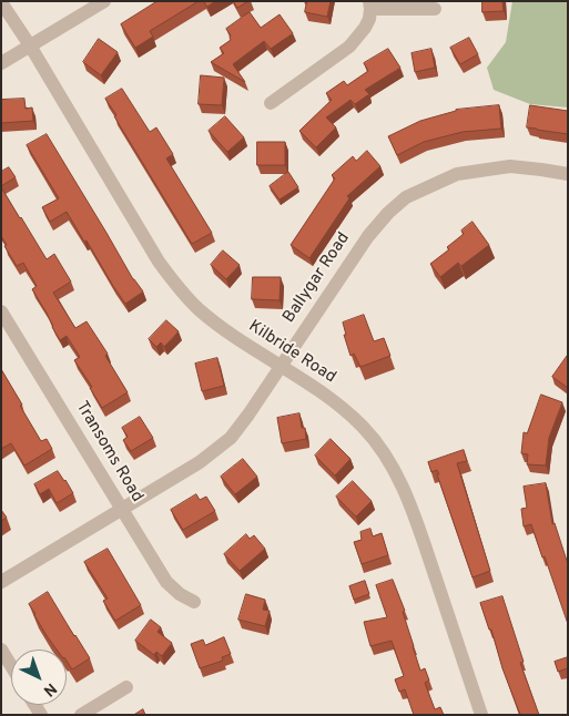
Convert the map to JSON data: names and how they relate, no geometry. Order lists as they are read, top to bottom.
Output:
{
  "streets": {
    "street": ["Ballygar Road", "Kilbride Road", "Transoms Road"]
  },
  "crossings": [
    ["Ballygar Road", "Kilbride Road"],
    ["Ballygar Road", "Transoms Road"]
  ],
  "north": "bottom right"
}
